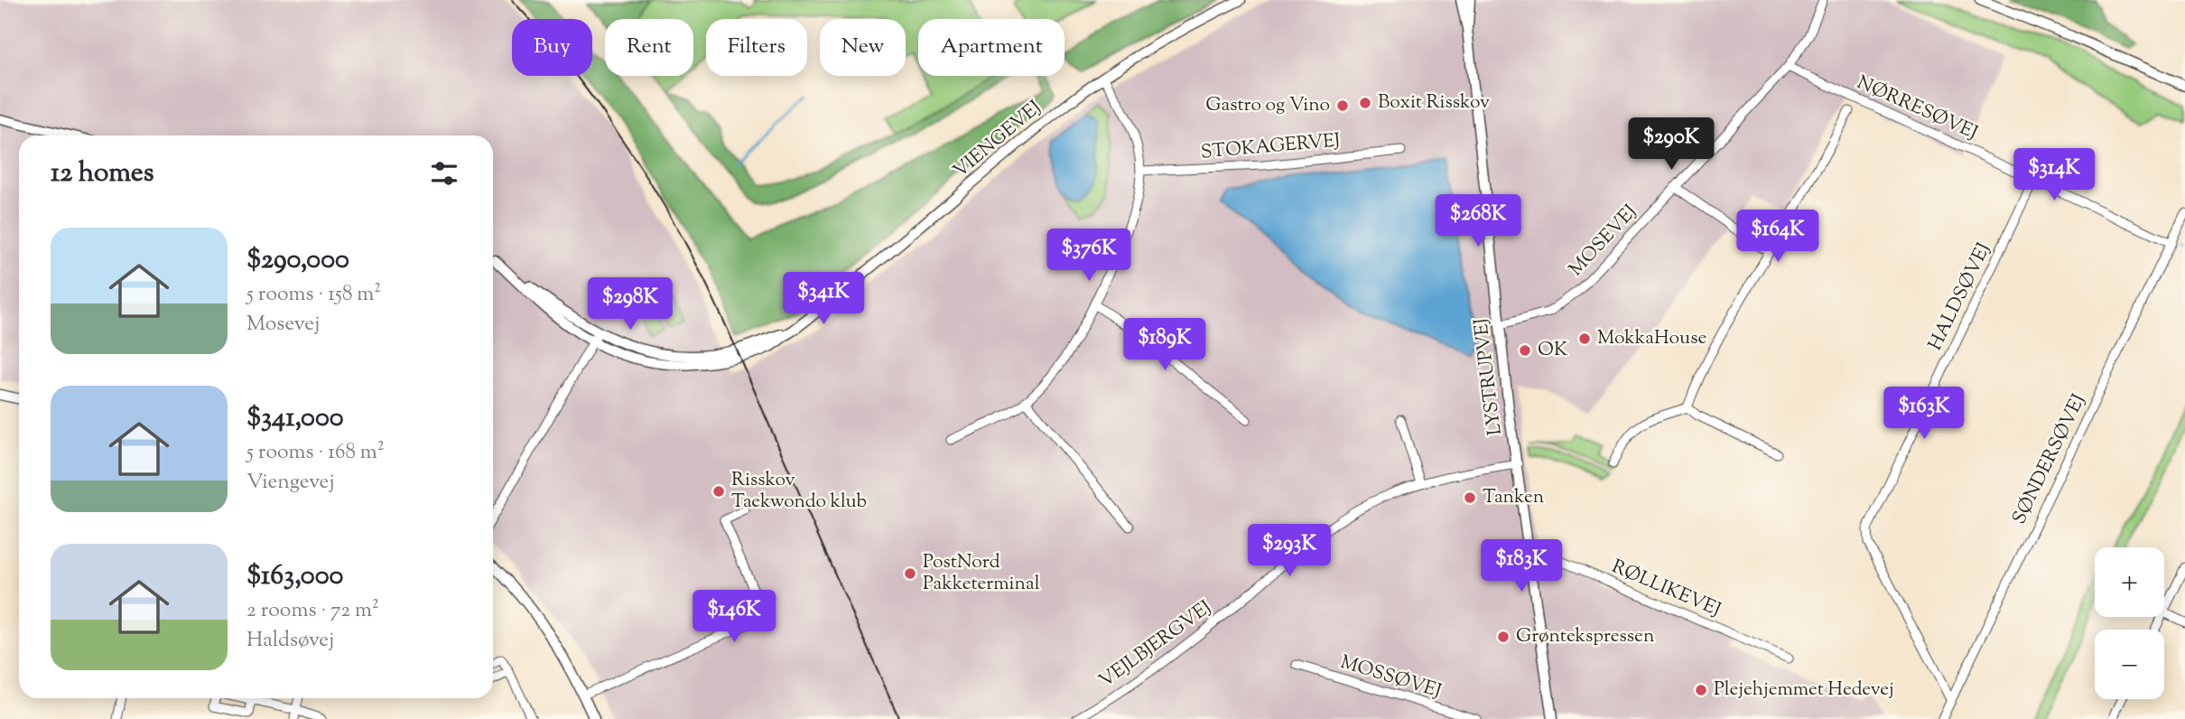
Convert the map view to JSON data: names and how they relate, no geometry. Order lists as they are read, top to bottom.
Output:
{
  "streets": {
    "street": [
      "NØRRESØVEJ",
      "VIENGEVEJ",
      "STOKAGERVEJ",
      "MOSEVEJ",
      "HALDSØVEJ",
      "LYSTRUPVEJ",
      "SØNDERSØVEJ",
      "RØLLIKEVEJ",
      "VEJLBJERGVEJ",
      "MOSSØVEJ"
    ]
  },
  "crossings": [
    ["NØRRESØVEJ", "MOSEVEJ"],
    ["NØRRESØVEJ", "HALDSØVEJ"],
    ["NØRRESØVEJ", "SØNDERSØVEJ"],
    ["MOSEVEJ", "LYSTRUPVEJ"],
    ["HALDSØVEJ", "SØNDERSØVEJ"],
    ["LYSTRUPVEJ", "RØLLIKEVEJ"],
    ["LYSTRUPVEJ", "VEJLBJERGVEJ"]
  ],
  "places": [
    "Boxit Risskov",
    "Gastro og Vino",
    "MokkaHouse",
    "OK",
    "Risskov Taekwondo klub",
    "Tanken",
    "PostNord Pakketerminal",
    "Grøntekspressen",
    "Plejehjemmet Hedevej"
  ],
  "page": {
    "chip": [
      "Buy",
      "Rent",
      "Filters",
      "New",
      "Apartment"
    ],
    "price": [
      "$290K",
      "$314K",
      "$268K",
      "$164K",
      "$376K",
      "$341K",
      "$298K",
      "$189K",
      "$163K",
      "$293K",
      "$183K",
      "$146K"
    ],
    "heading": "12 homes",
    "list": [
      {
        "name": "$290,000",
        "note": "5 rooms · 158 m² · Mosevej"
      },
      {
        "name": "$341,000",
        "note": "5 rooms · 168 m² · Viengevej"
      },
      {
        "name": "$163,000",
        "note": "2 rooms · 72 m² · Haldsøvej"
      }
    ],
    "map_buttons": ["+", "−"]
  }
}
